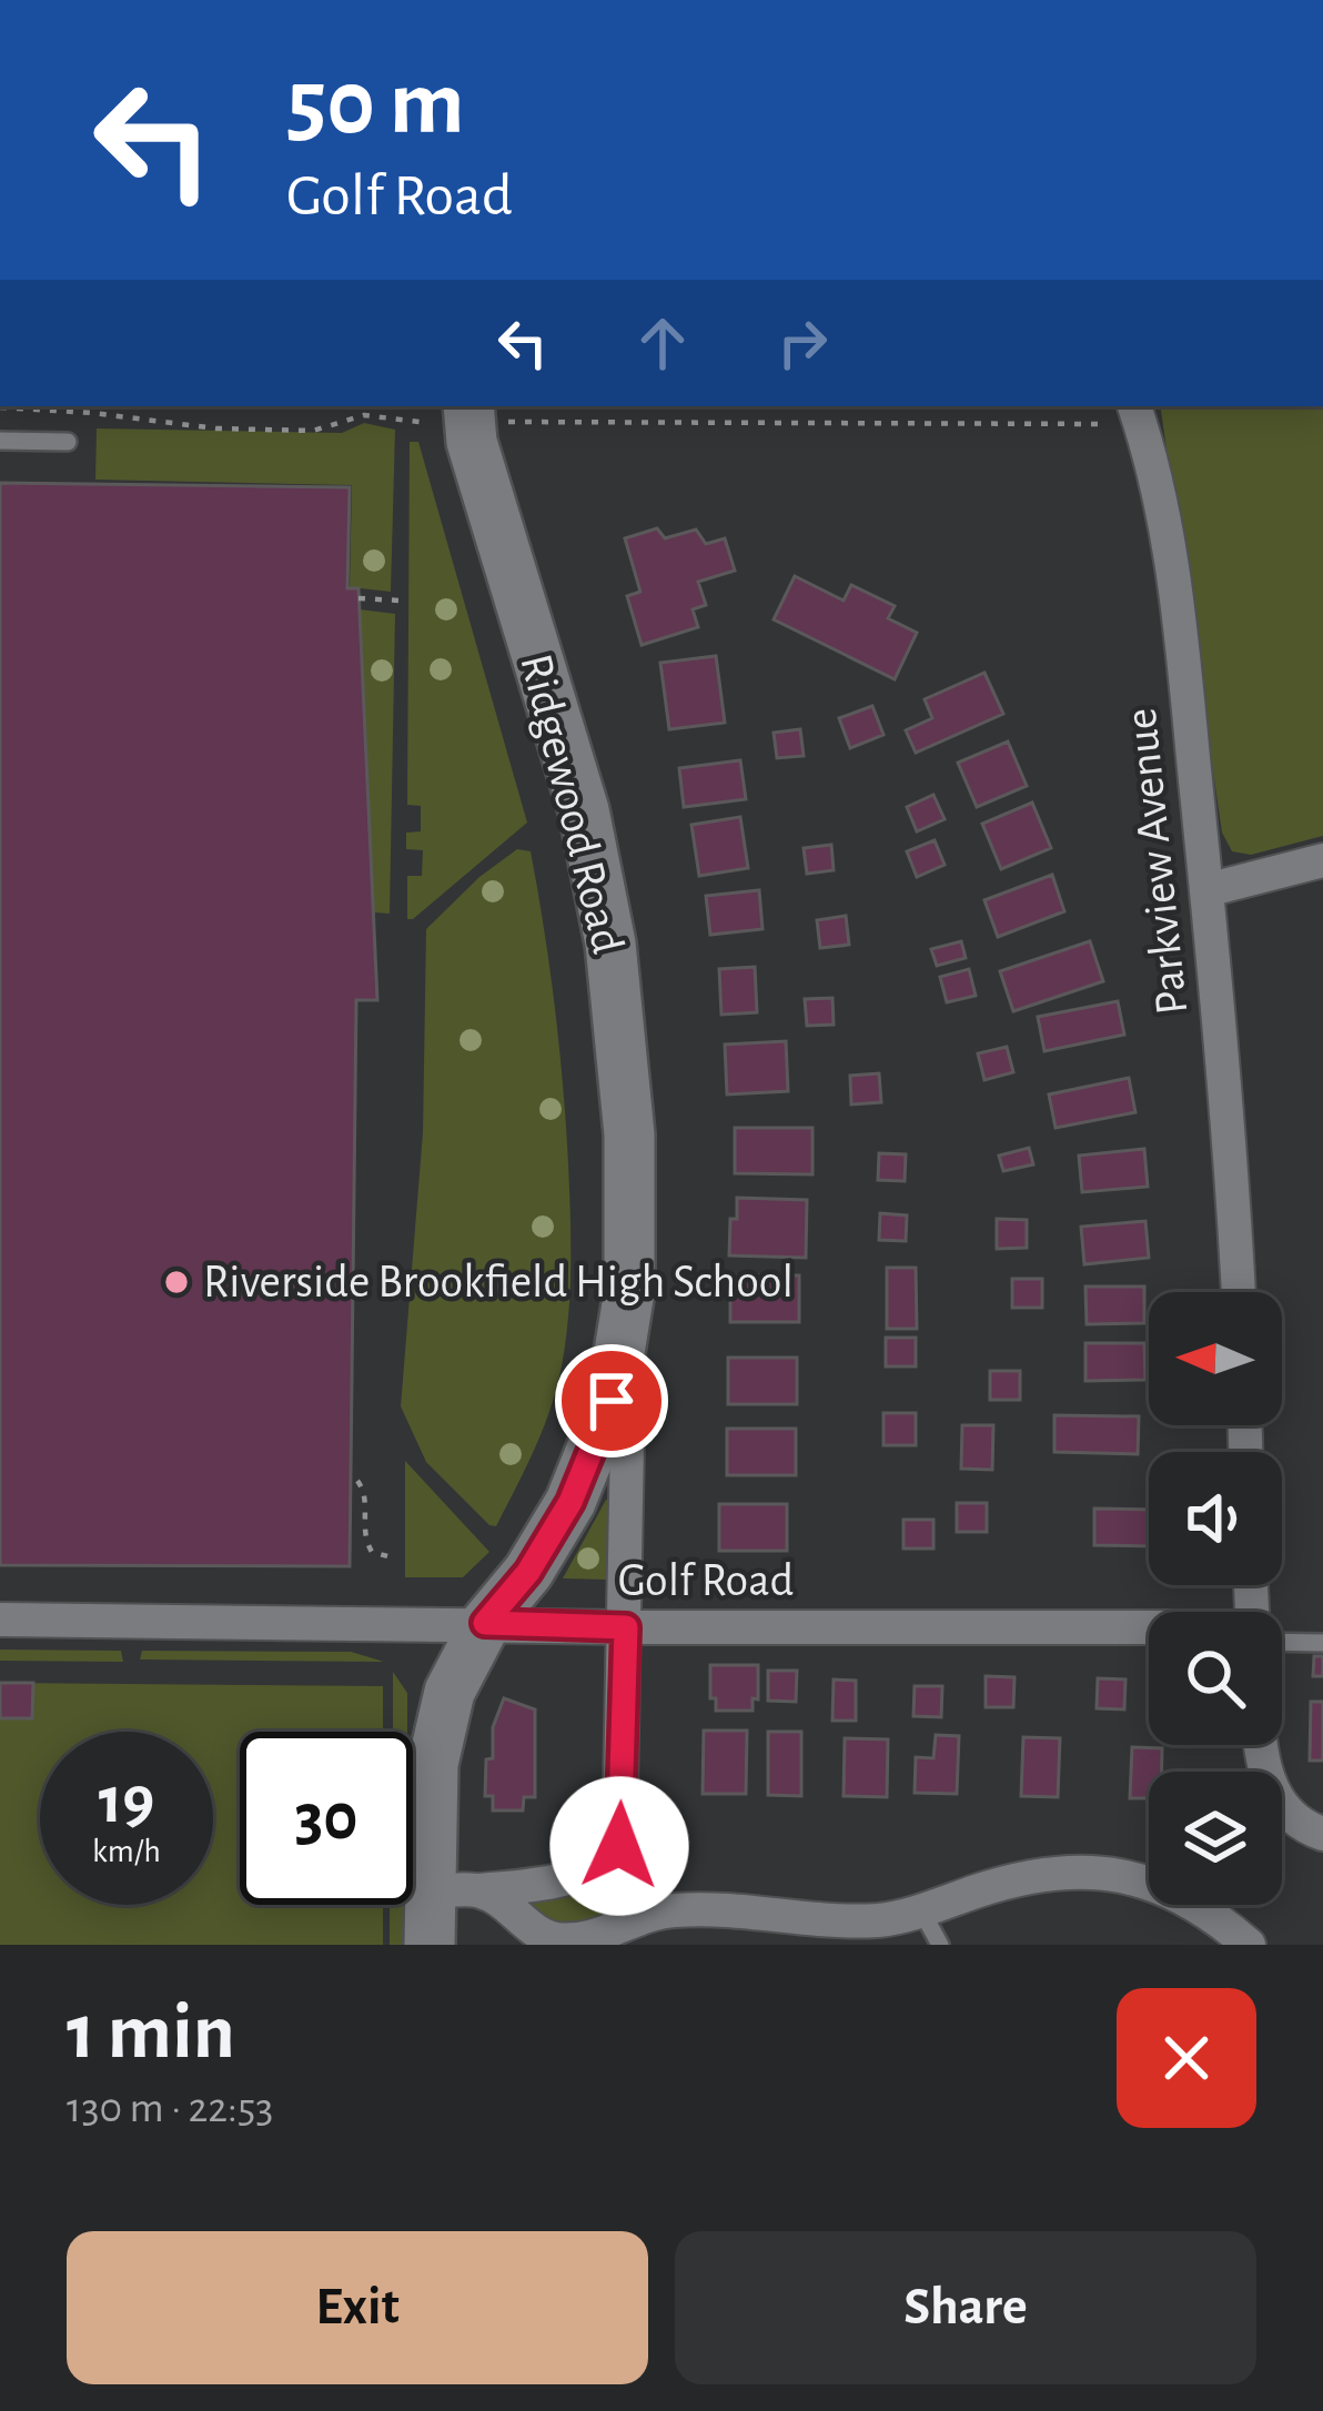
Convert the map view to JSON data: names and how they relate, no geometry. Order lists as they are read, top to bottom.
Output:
{
  "streets": {
    "street": ["Ridgewood Road", "Parkview Avenue", "Golf Road"]
  },
  "crossings": [
    ["Ridgewood Road", "Golf Road"]
  ],
  "places": ["Riverside Brookfield High School"],
  "north": "left",
  "page": {
    "turn": ["50 m", "Golf Road"],
    "speed": "19 km/h",
    "limit": "30",
    "heading": ["1 min", "130 m · 22:53"],
    "buttons": ["Exit", "Share"]
  }
}
